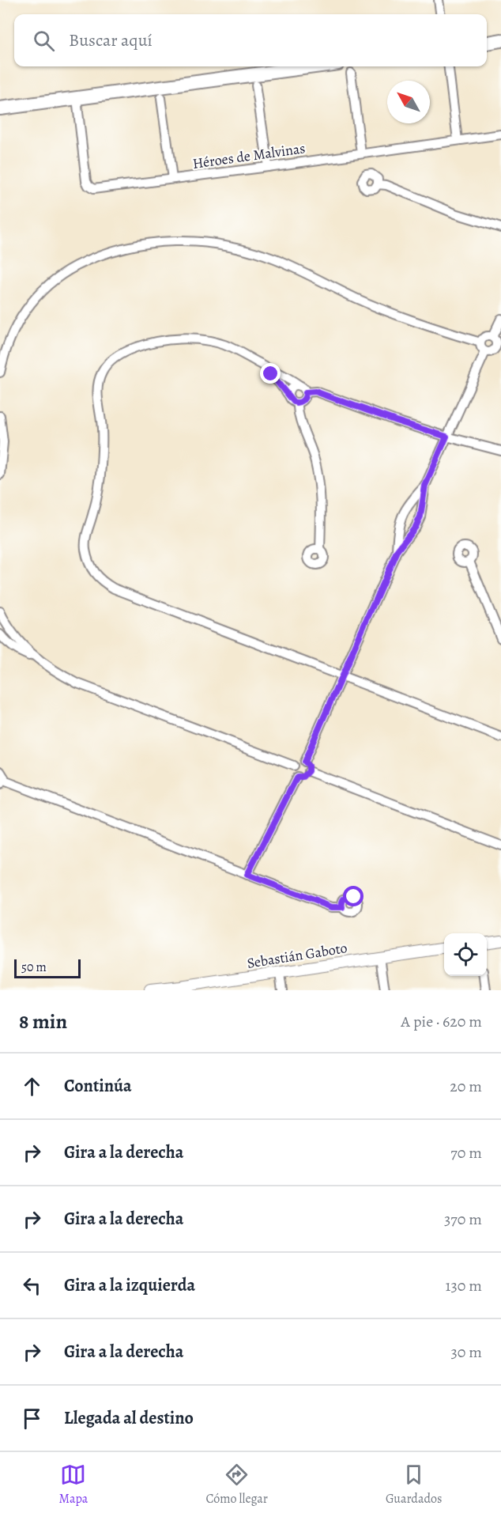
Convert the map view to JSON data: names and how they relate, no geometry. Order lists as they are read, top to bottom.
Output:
{
  "streets": {
    "street": ["Héroes de Malvinas", "Sebastián Gaboto"]
  },
  "scale_bar": "50 m",
  "north": "top left",
  "page": {
    "search": "Buscar aquí",
    "scale": "50 m",
    "heading": ["8 min", "A pie · 620 m"],
    "list": [
      ["Continúa", "20 m"],
      ["Gira a la derecha", "70 m"],
      ["Gira a la derecha", "370 m"],
      ["Gira a la izquierda", "130 m"],
      ["Gira a la derecha", "30 m"],
      "Llegada al destino"
    ],
    "nav": ["Mapa", "Cómo llegar", "Guardados"]
  }
}
